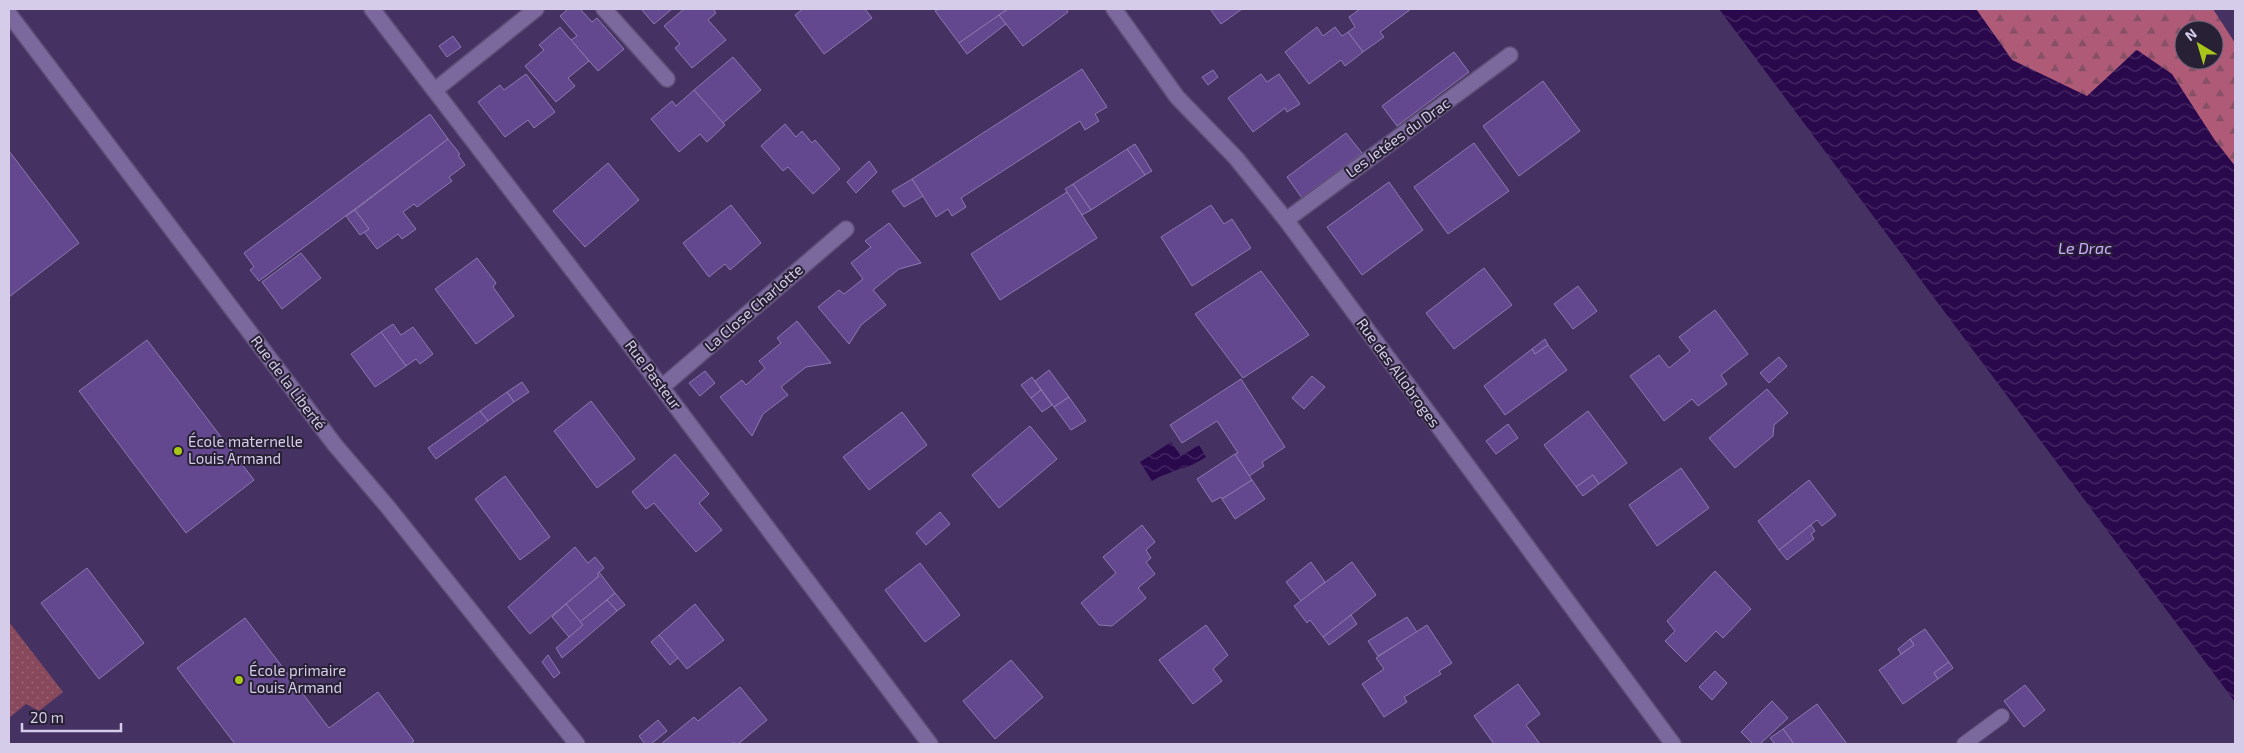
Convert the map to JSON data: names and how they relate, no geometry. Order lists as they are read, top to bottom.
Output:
{
  "streets": {
    "street": [
      "Les Jetées du Drac",
      "La Close Charlotte",
      "Rue des Allobroges",
      "Rue Pasteur",
      "Rue de la Liberté"
    ]
  },
  "crossings": [
    ["Les Jetées du Drac", "Rue des Allobroges"],
    ["La Close Charlotte", "Rue Pasteur"]
  ],
  "water": ["Le Drac"],
  "places": ["École maternelle Louis Armand", "École primaire Louis Armand"],
  "scale_bar": "20 m",
  "north": "top left"
}
